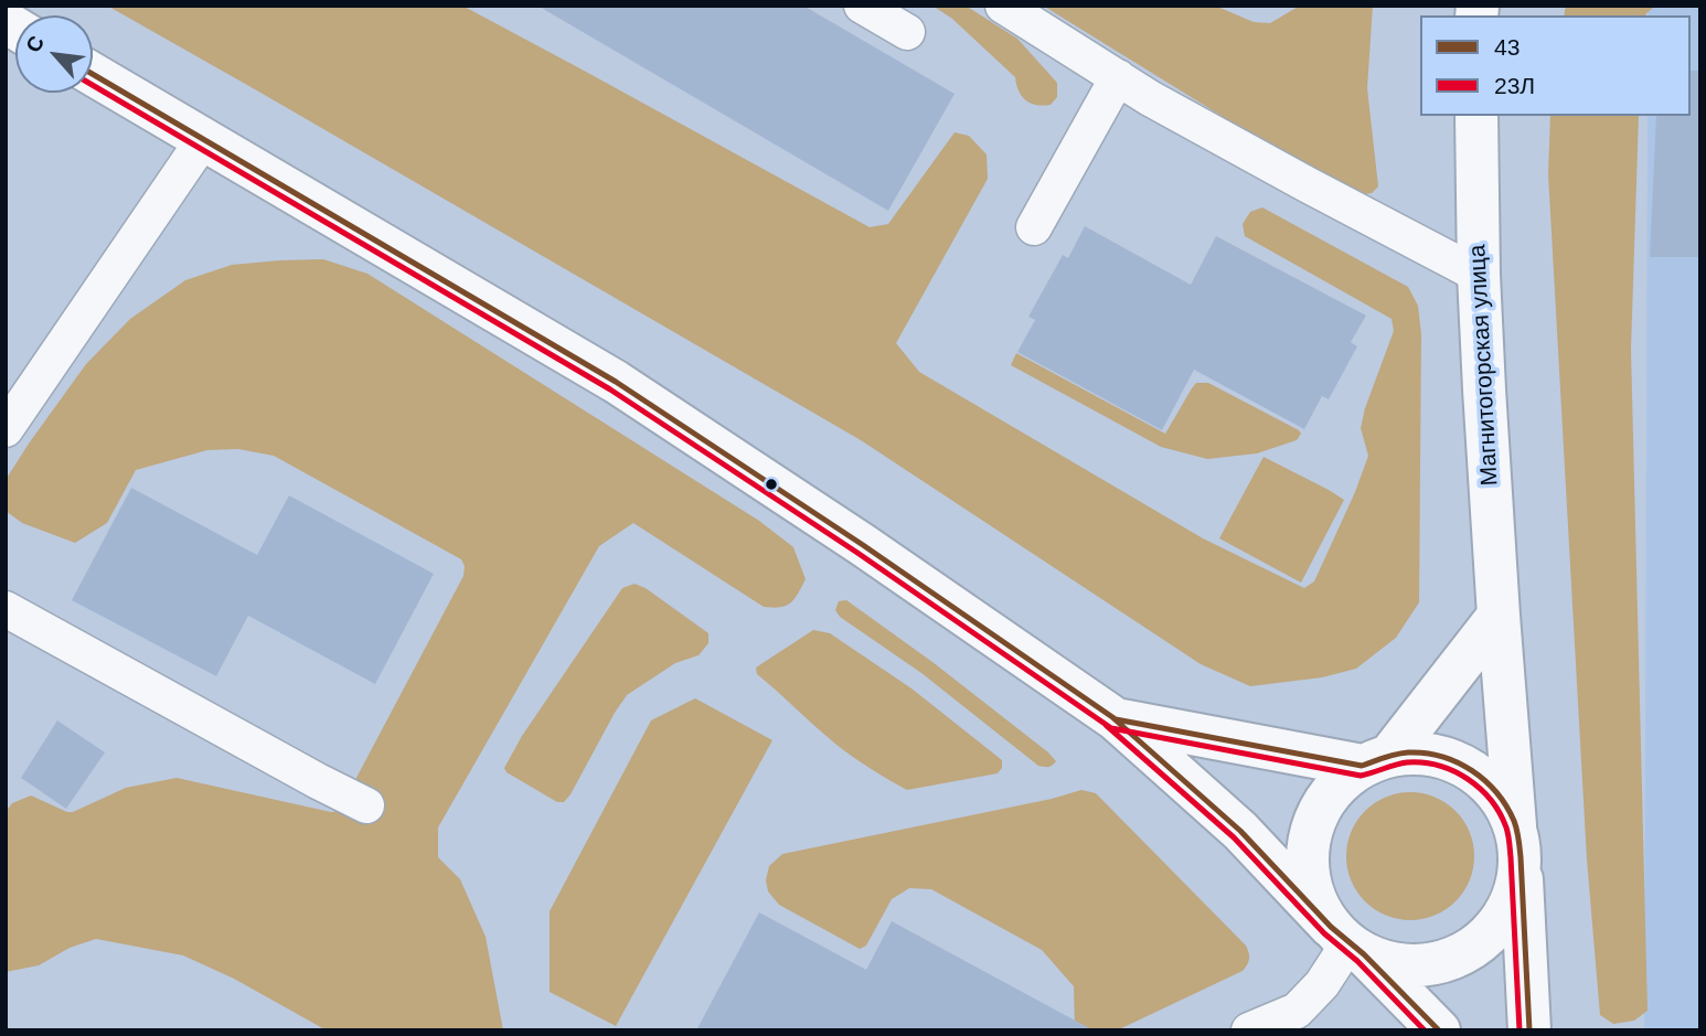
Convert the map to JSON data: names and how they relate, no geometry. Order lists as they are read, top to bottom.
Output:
{
  "streets": {
    "street": ["Магнитогорская улица"]
  },
  "lines": ["transit line 43", "transit line 23Л"],
  "legend": ["43", "23Л"],
  "north": "top left"
}
